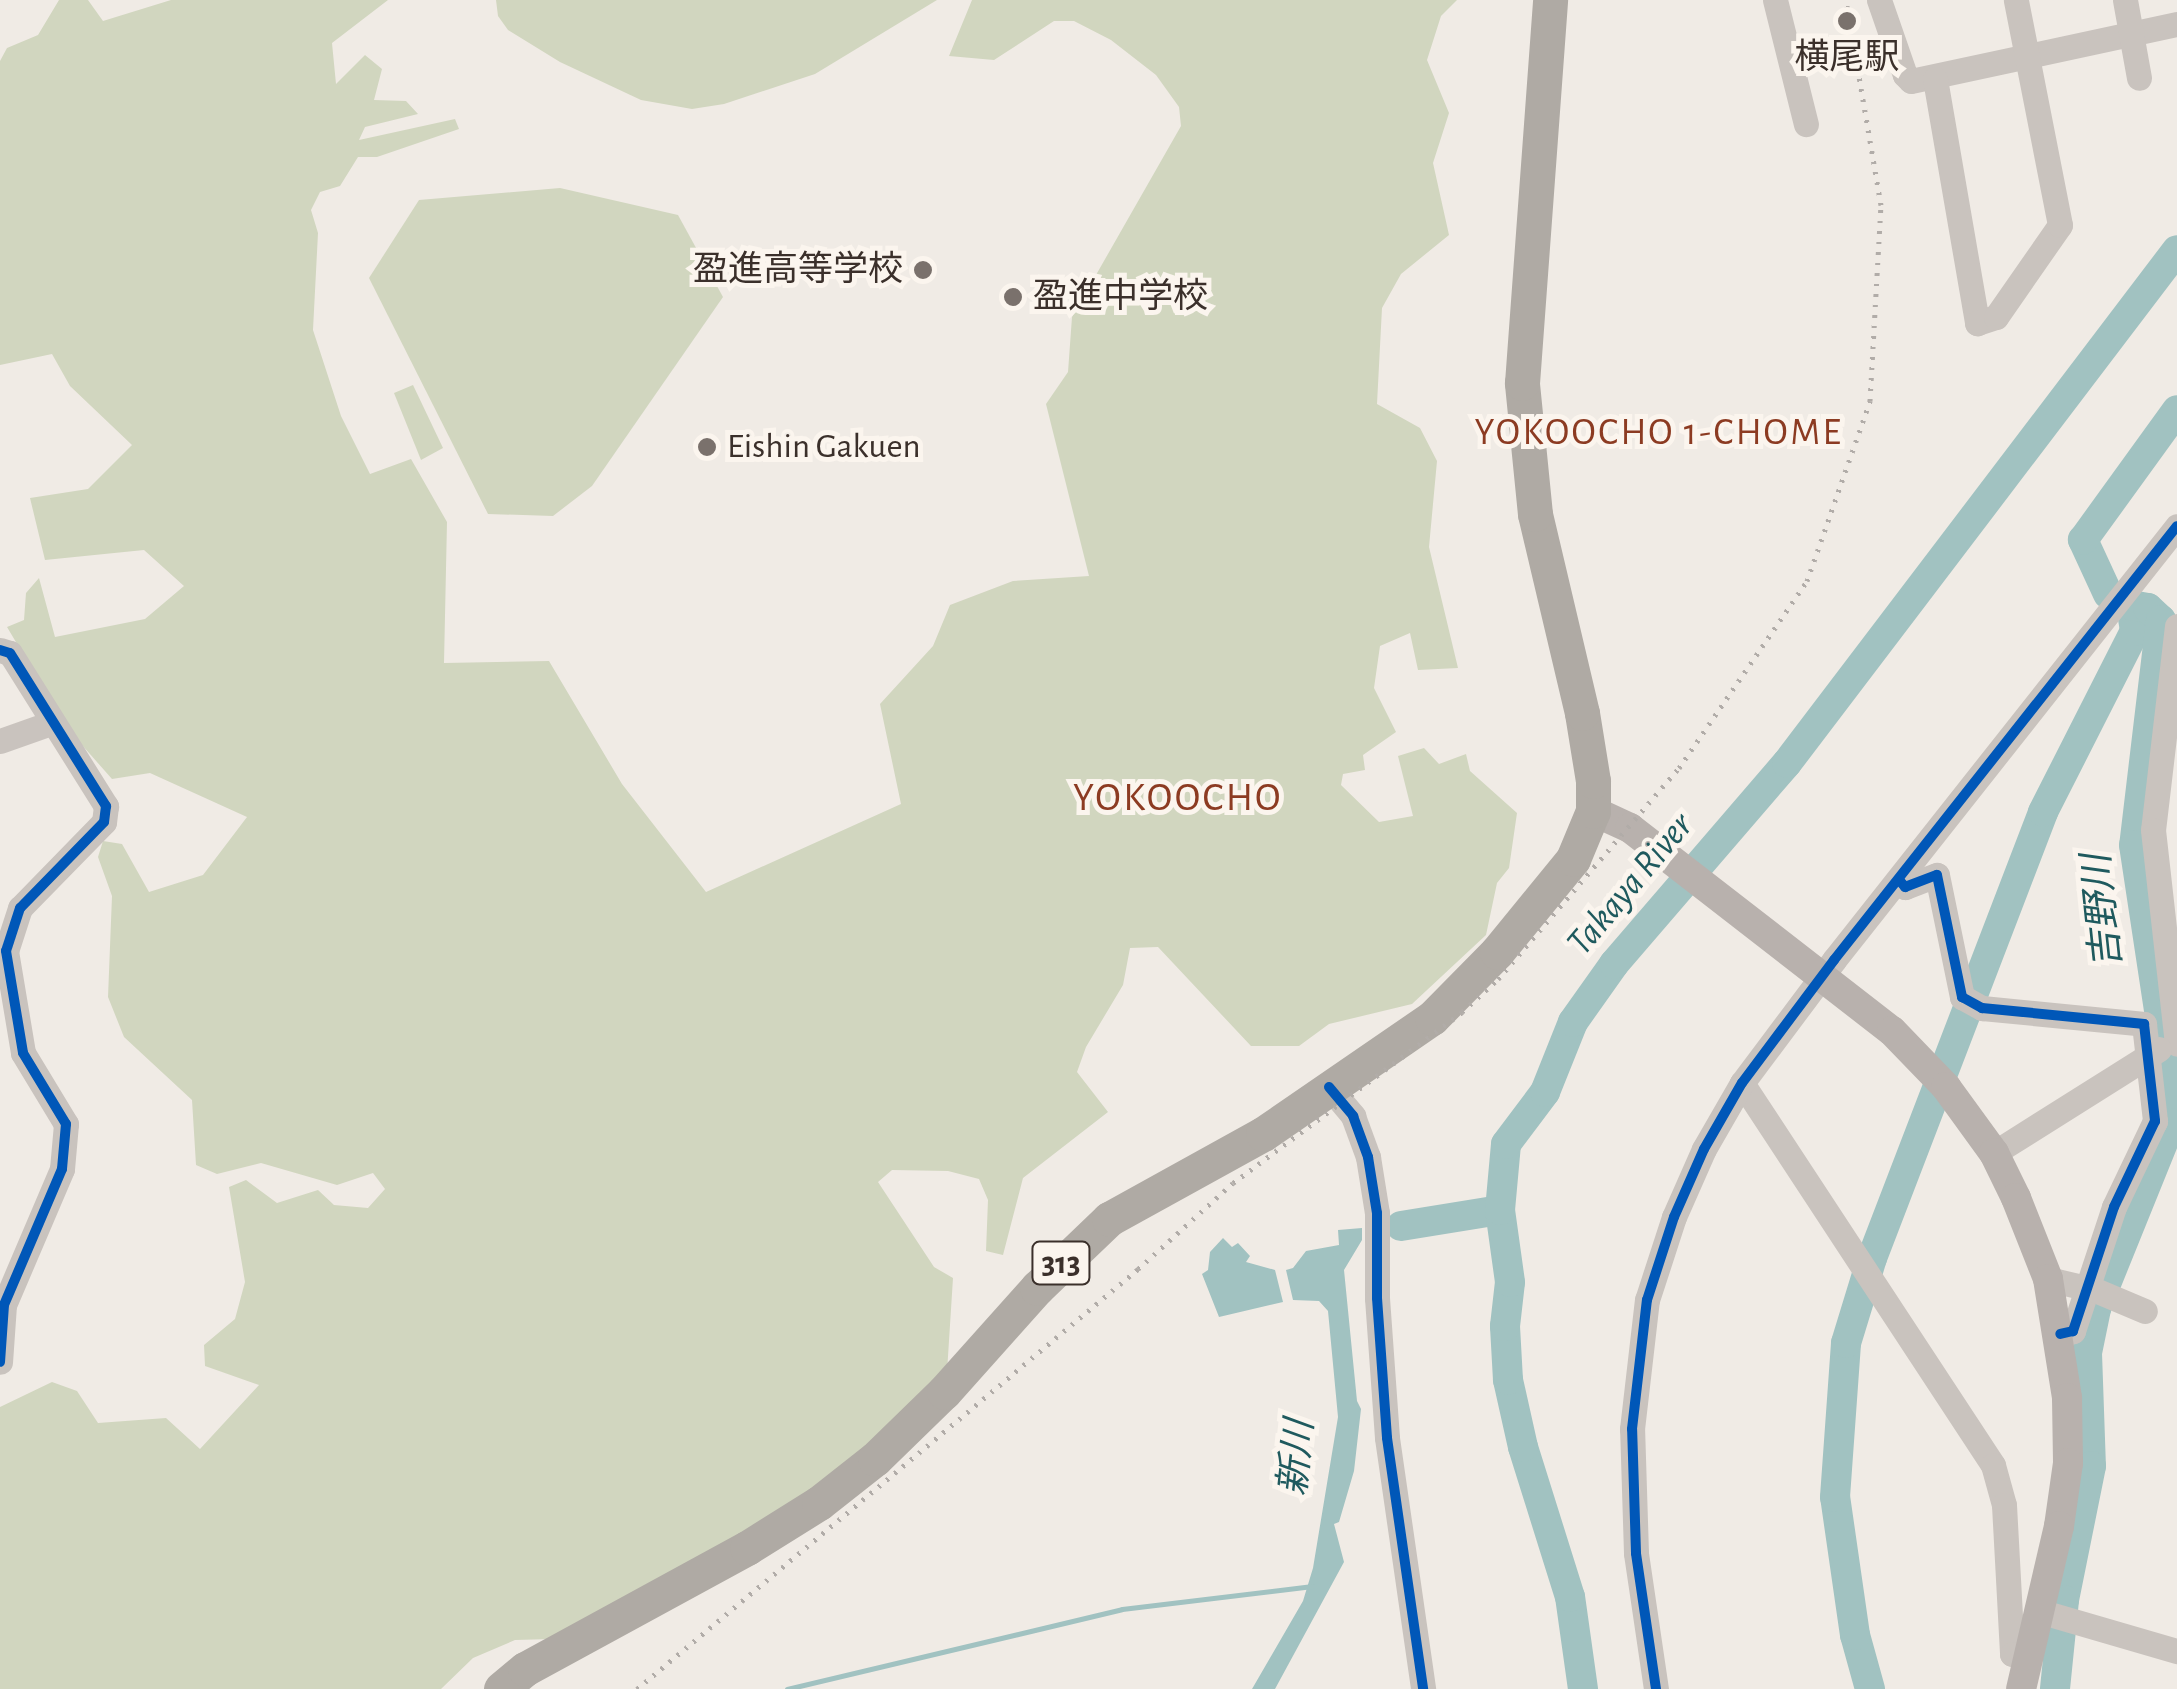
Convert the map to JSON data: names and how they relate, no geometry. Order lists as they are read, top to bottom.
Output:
{
  "streets": {
    "highway": ["313"]
  },
  "districts": ["YOKOOCHO 1-CHOME", "YOKOOCHO"],
  "water": ["Takaya River", "吉野川", "新川"],
  "places": [
    "横尾駅",
    "盈進高等学校",
    "盈進中学校",
    "Eishin Gakuen"
  ]
}
